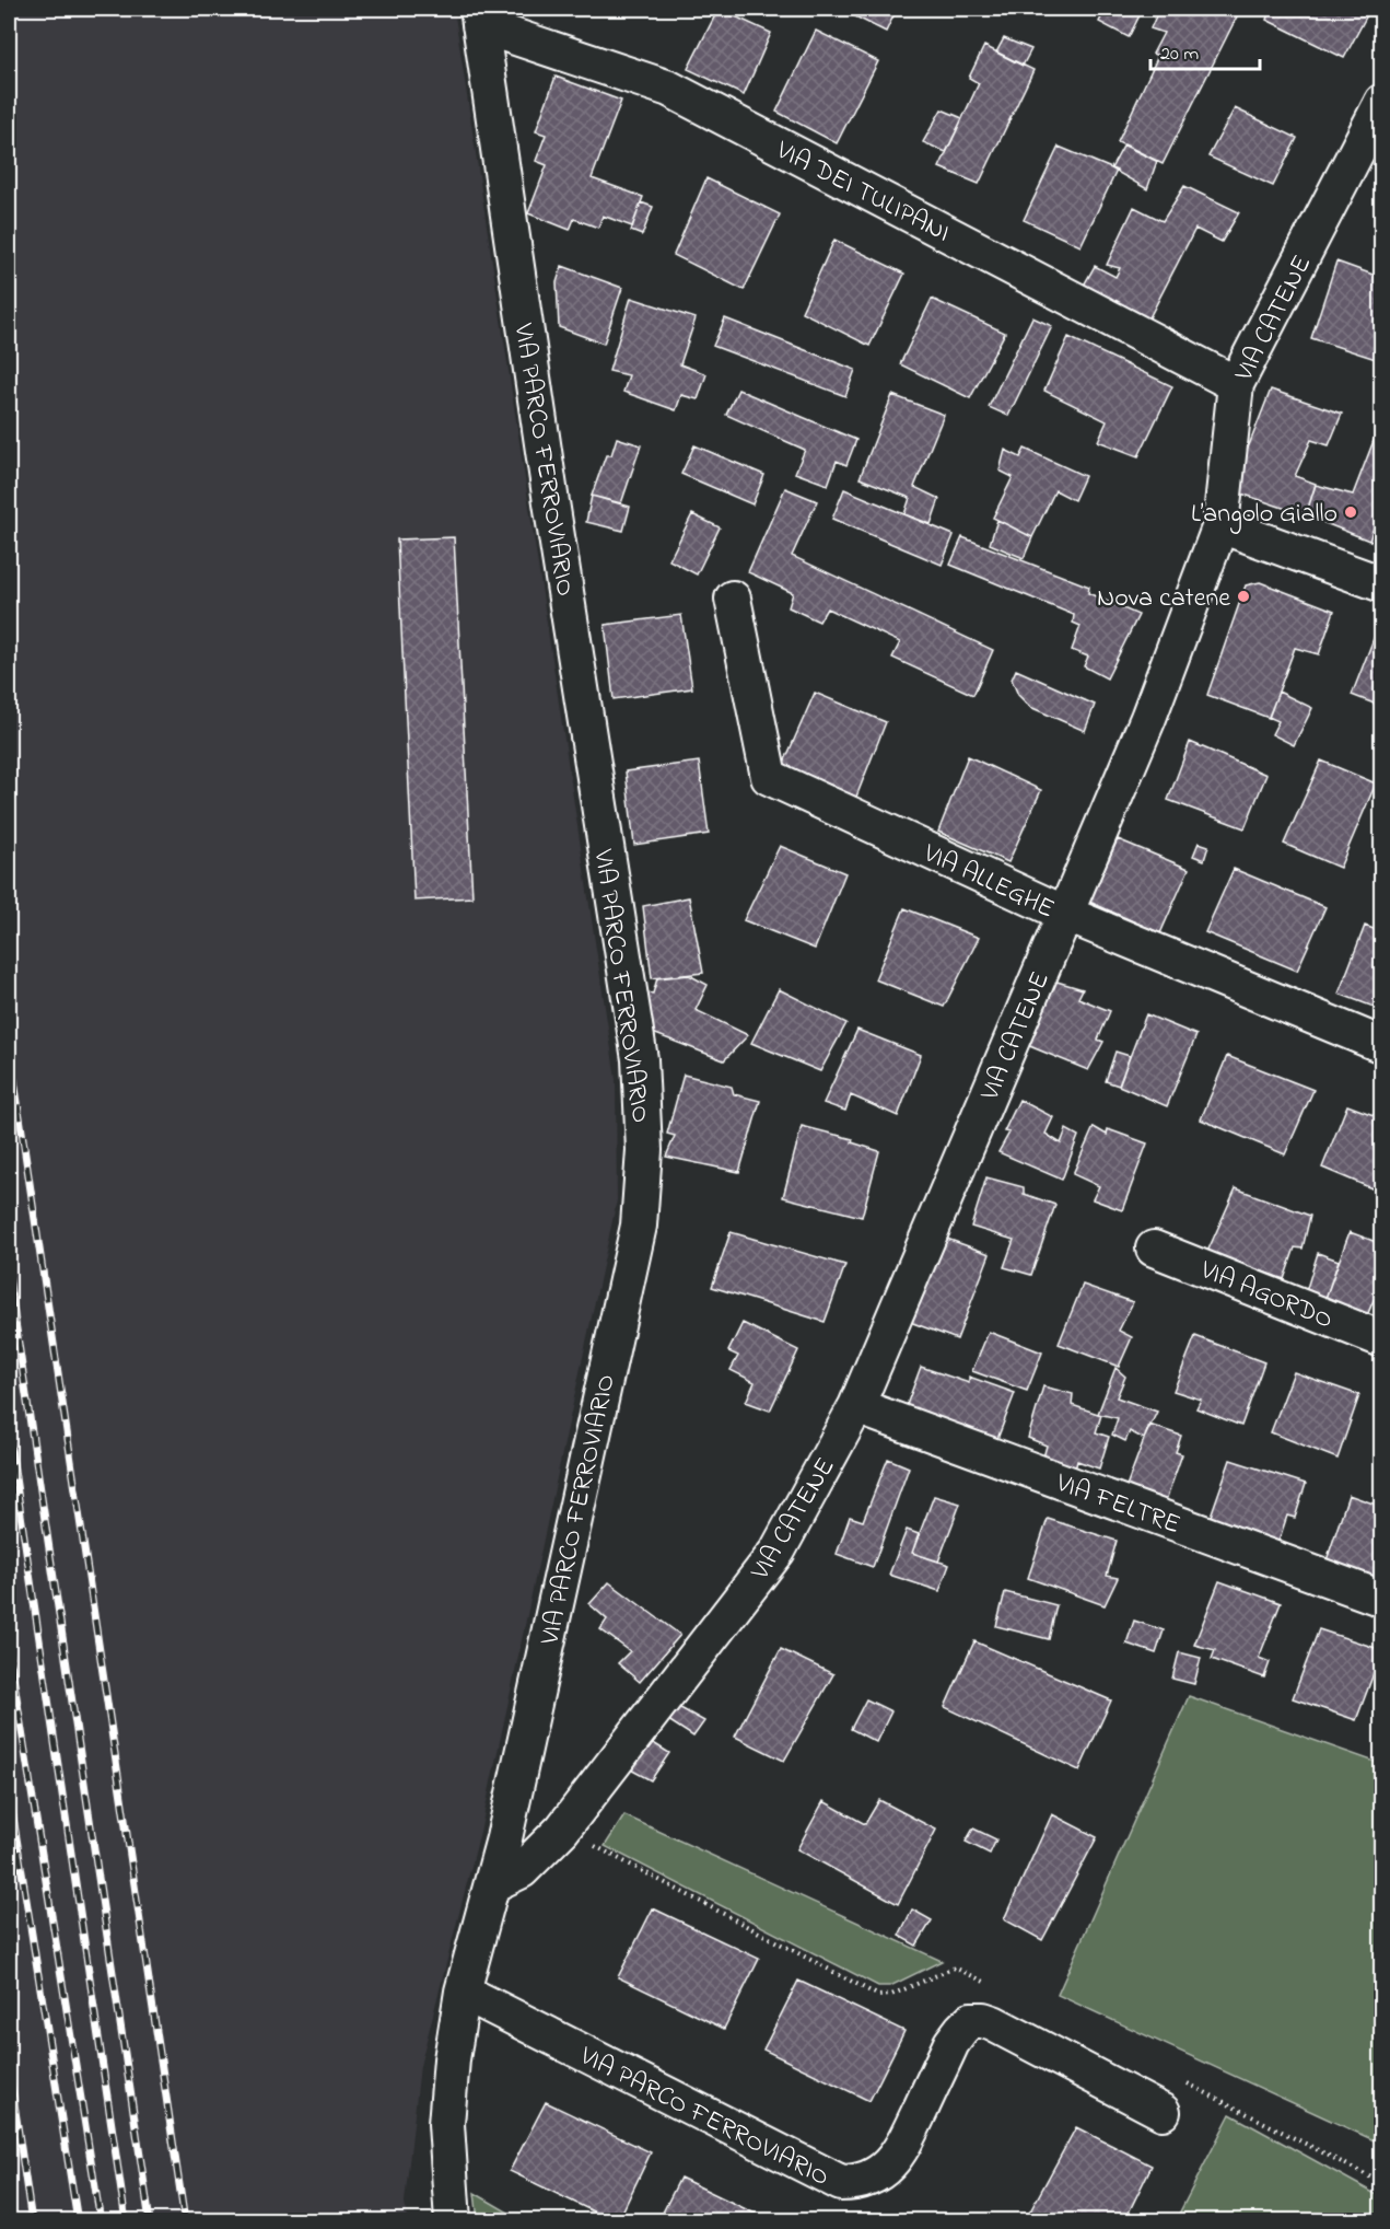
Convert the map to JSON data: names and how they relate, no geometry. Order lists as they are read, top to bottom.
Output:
{
  "streets": {
    "street": [
      "VIA DEI TULIPANI",
      "VIA CATENE",
      "VIA PARCO FERROVIARIO",
      "VIA ALLEGHE",
      "VIA AGORDO",
      "VIA FELTRE"
    ]
  },
  "crossings": [
    ["VIA DEI TULIPANI", "VIA CATENE"],
    ["VIA DEI TULIPANI", "VIA PARCO FERROVIARIO"],
    ["VIA CATENE", "VIA PARCO FERROVIARIO"],
    ["VIA CATENE", "VIA ALLEGHE"],
    ["VIA CATENE", "VIA FELTRE"]
  ],
  "places": ["L’angolo Giallo", "Nova catene"],
  "scale_bar": "20 m"
}
